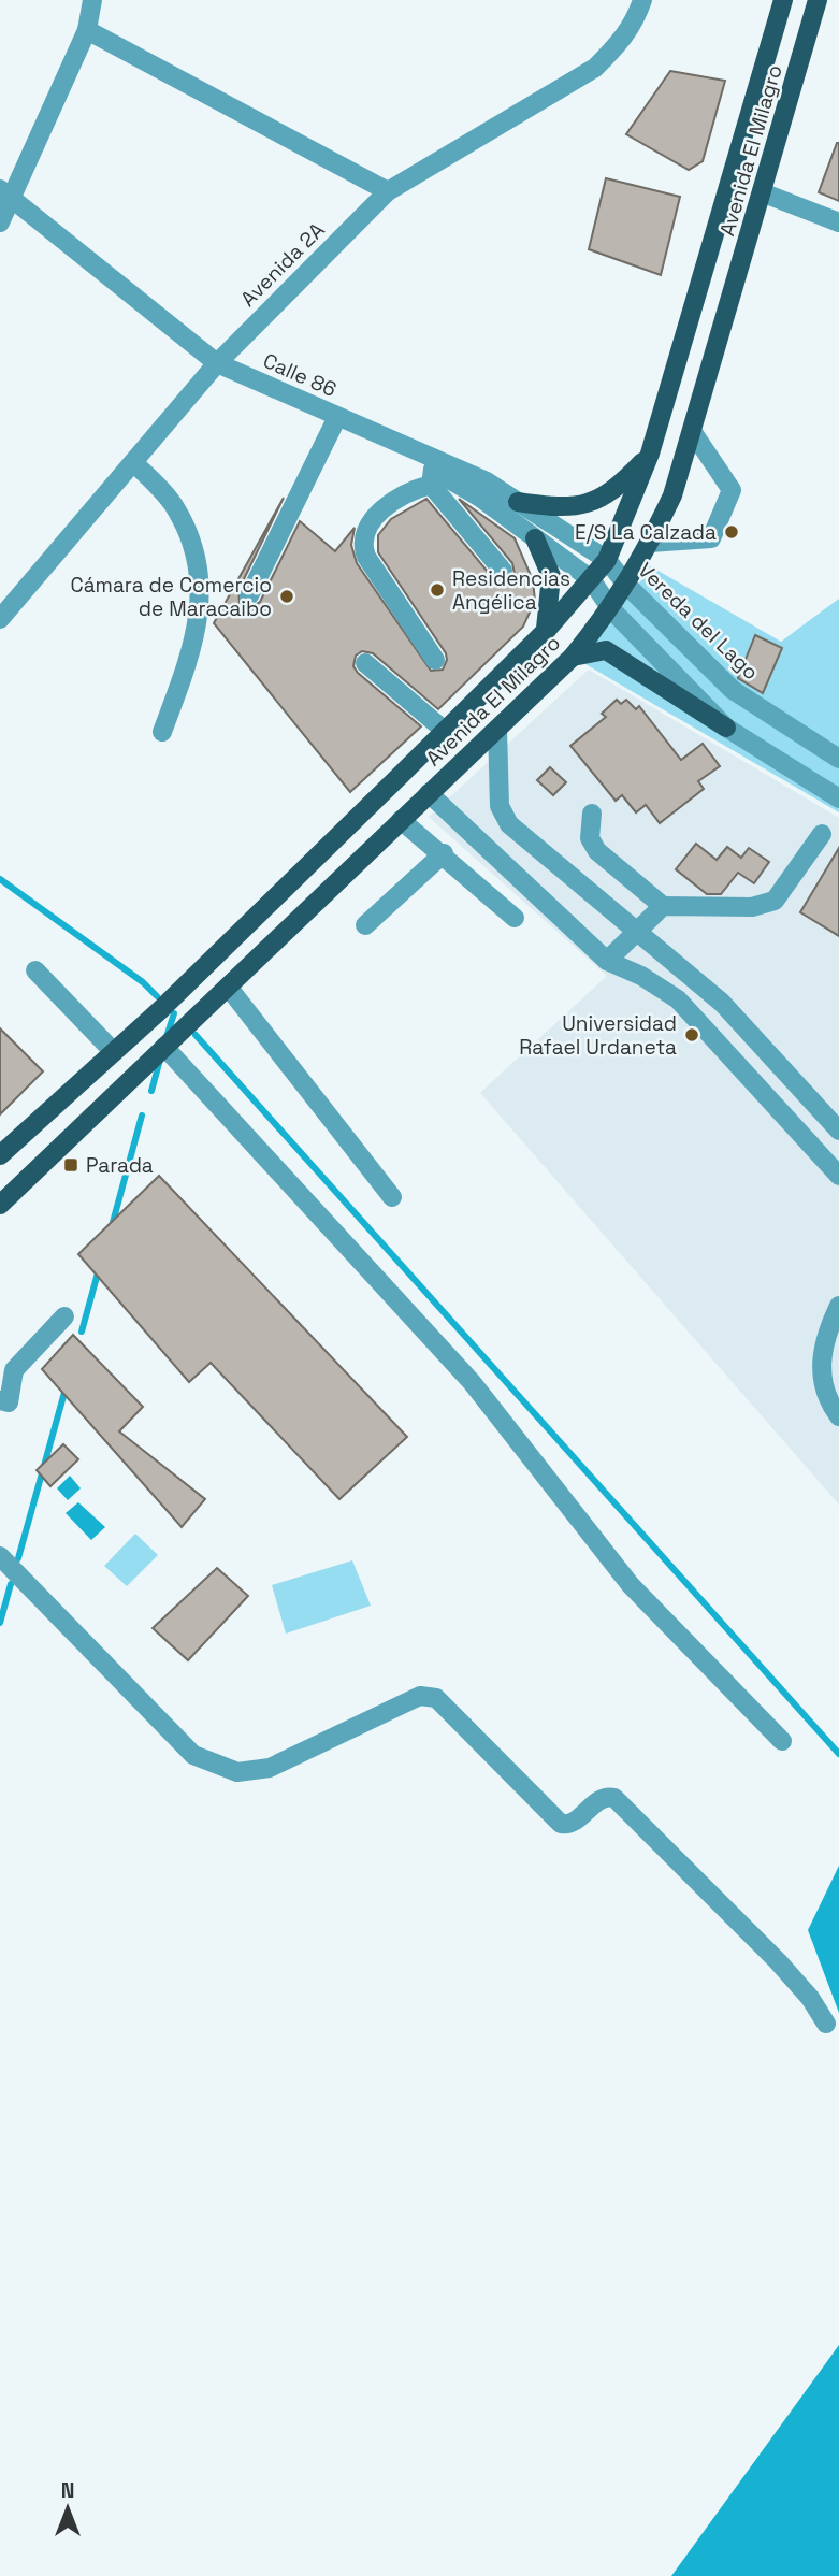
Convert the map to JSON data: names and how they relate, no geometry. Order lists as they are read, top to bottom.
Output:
{
  "streets": {
    "main road": ["Avenida El Milagro"],
    "street": ["Avenida 2A", "Calle 86", "Vereda del Lago"]
  },
  "crossings": [
    ["Avenida El Milagro", "Calle 86"],
    ["Avenida El Milagro", "Vereda del Lago"],
    ["Avenida 2A", "Calle 86"],
    ["Calle 86", "Vereda del Lago"]
  ],
  "places": {
    "other": [
      "E/S La Calzada",
      "Residencias Angélica",
      "Cámara de Comercio de Maracaibo",
      "Universidad Rafael Urdaneta"
    ],
    "transit": ["Parada"]
  },
  "north": "top"
}
